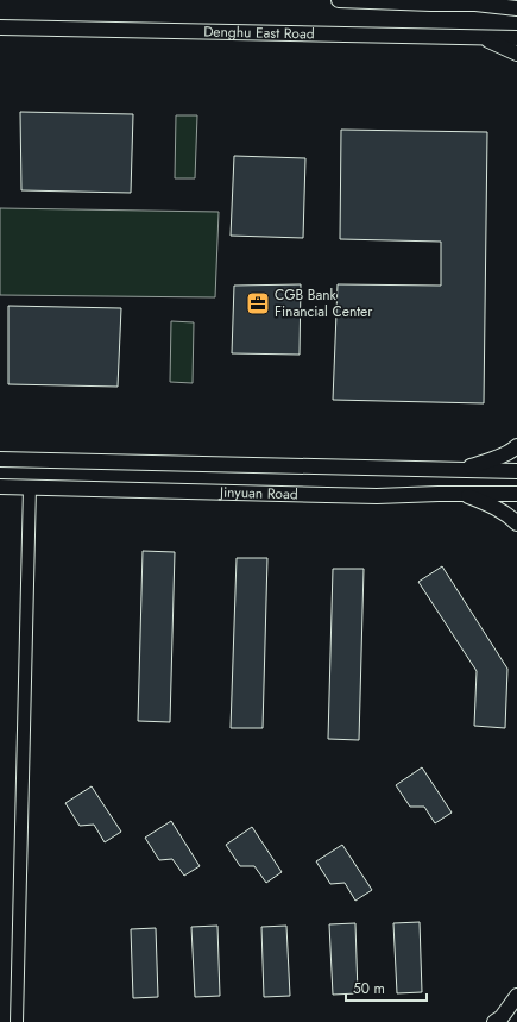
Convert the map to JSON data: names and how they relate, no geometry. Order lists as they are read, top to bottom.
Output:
{
  "streets": {
    "main road": ["Denghu East Road", "Jinyuan Road"]
  },
  "places": {
    "office": ["CGB Bank Financial Center"]
  },
  "scale_bar": "50 m"
}
